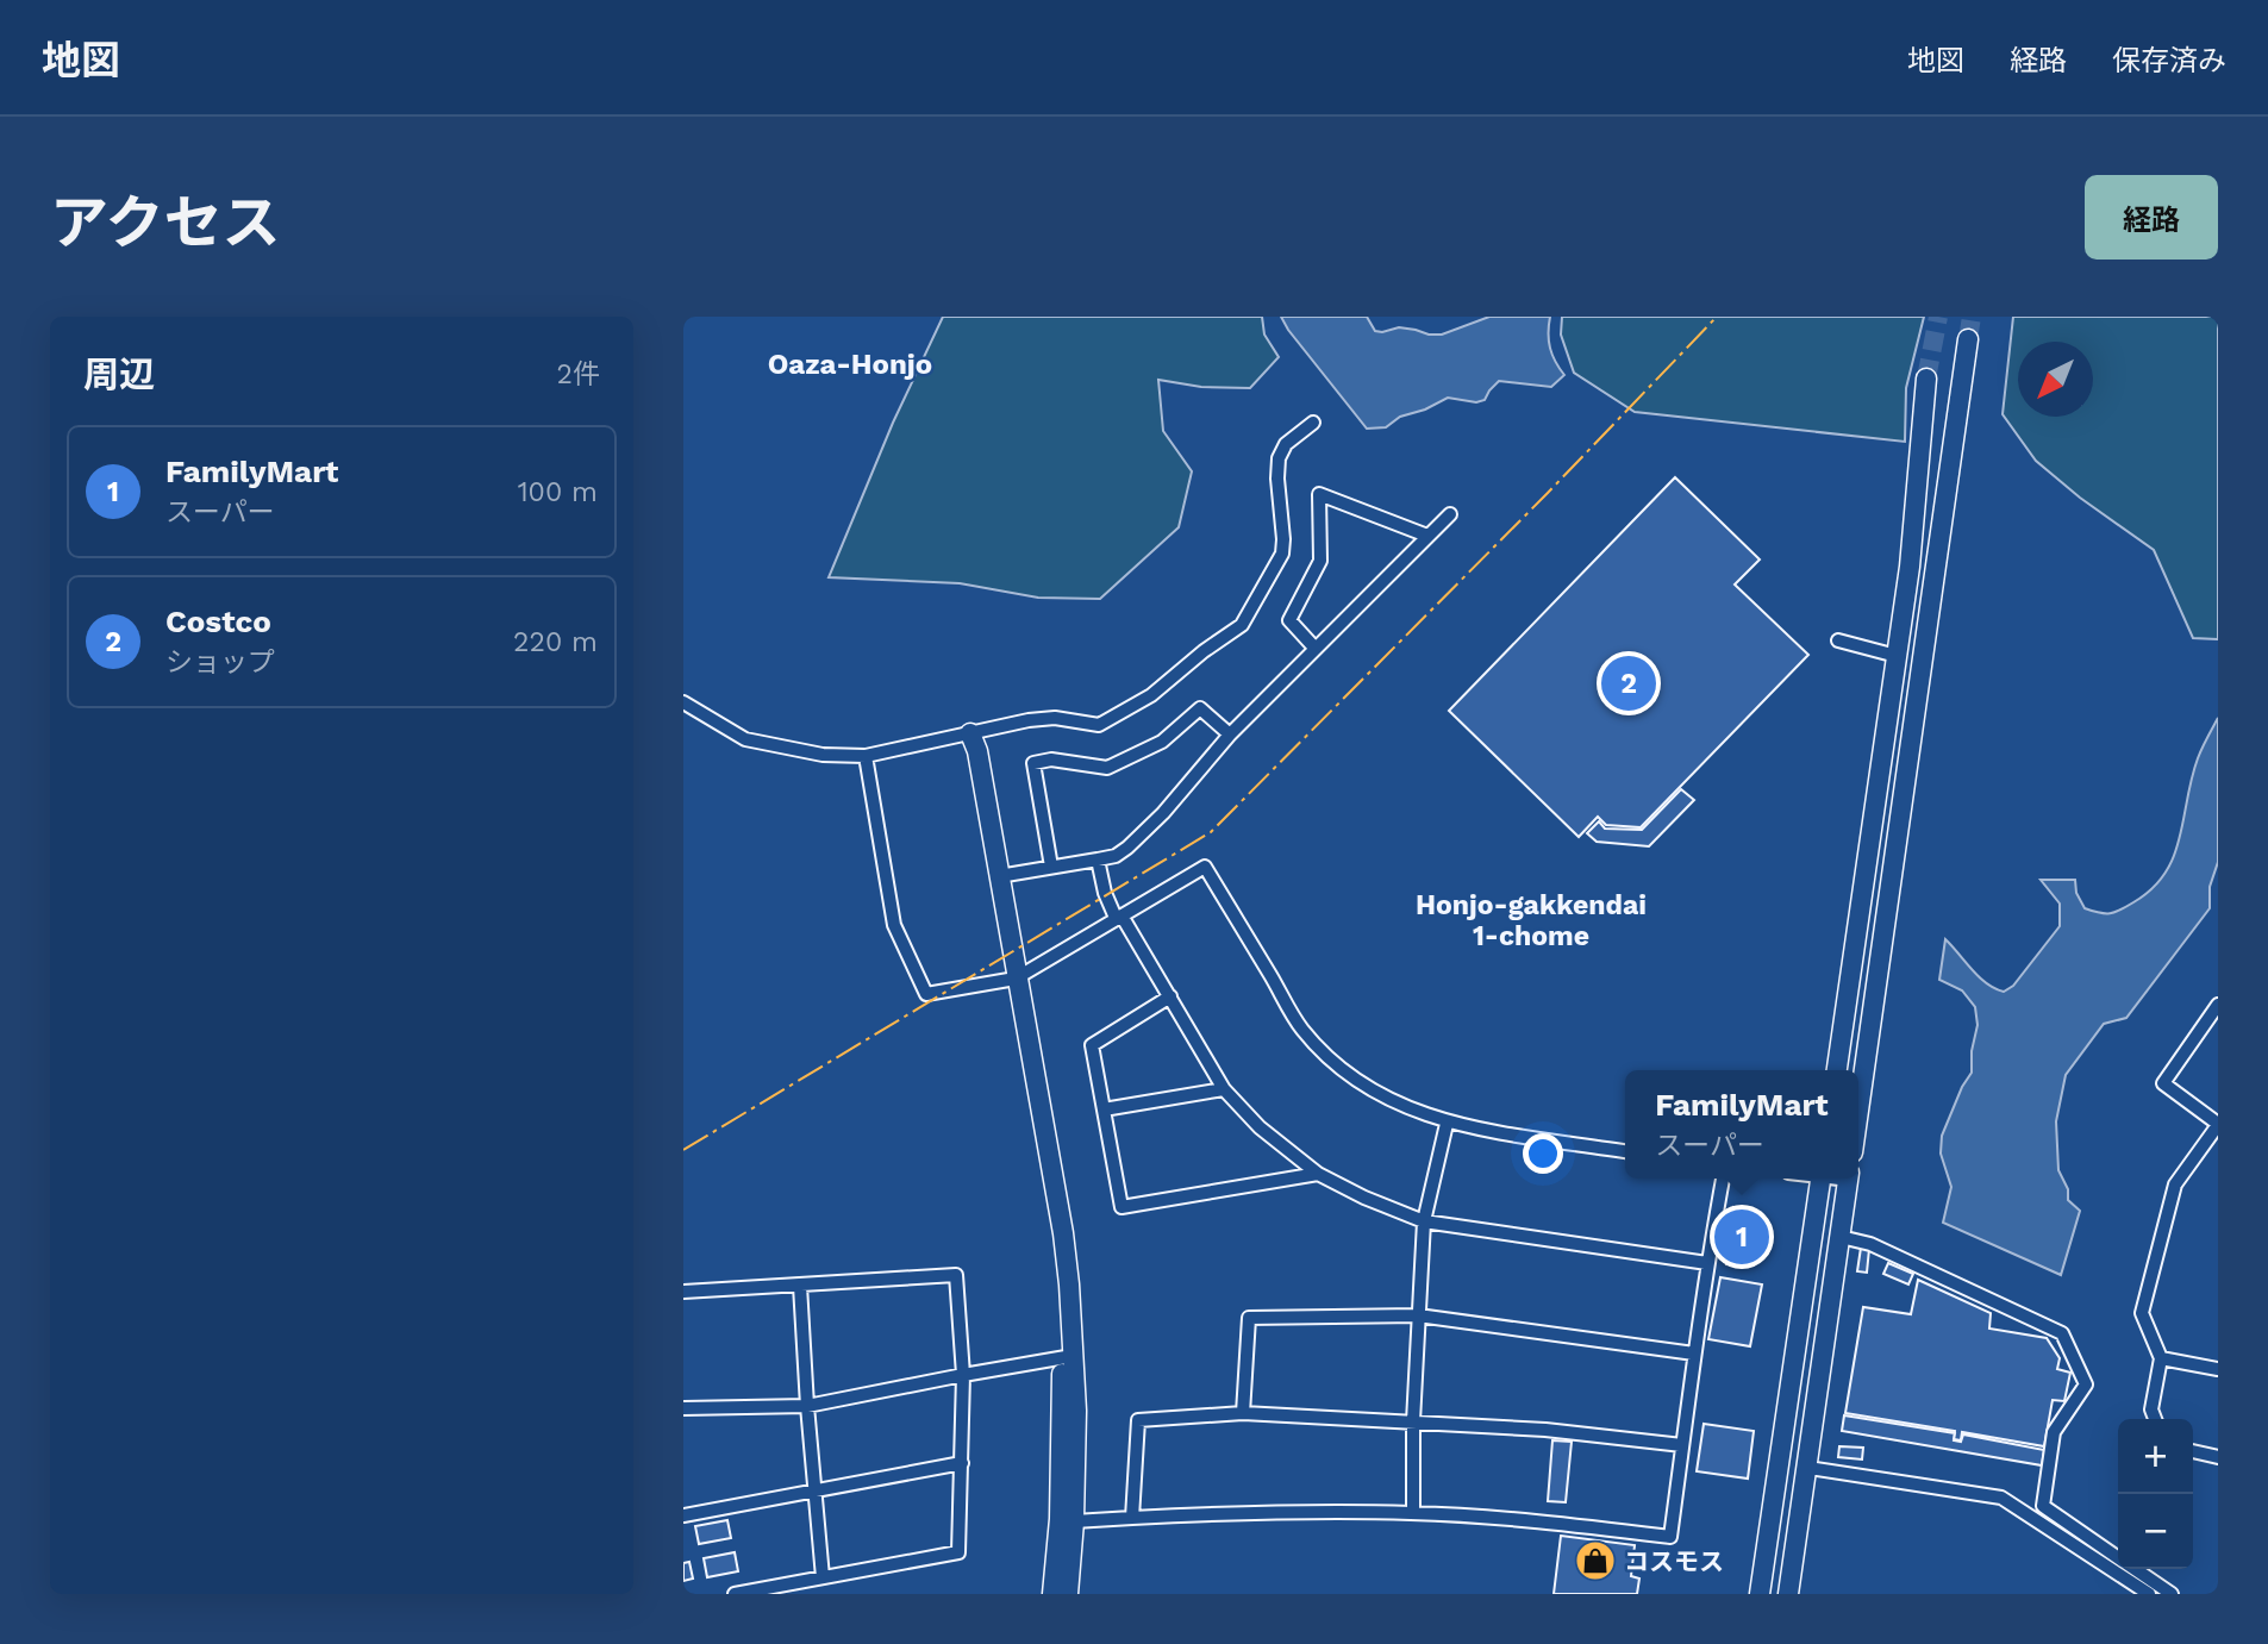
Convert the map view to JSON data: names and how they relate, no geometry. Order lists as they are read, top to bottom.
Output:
{
  "districts": ["Oaza-Honjo", "Honjo-gakkendai 1-chome"],
  "places": {
    "shop": ["コスモス"]
  },
  "north": "bottom left",
  "page": {
    "header": "地図",
    "nav": ["地図", "経路", "保存済み"],
    "title": "アクセス",
    "buttons": "経路",
    "heading": ["周辺", "2件"],
    "list": [
      {
        "mark": "1",
        "name": "FamilyMart",
        "note": "スーパー",
        "value": "100 m"
      },
      {
        "mark": "2",
        "name": "Costco",
        "note": "ショップ",
        "value": "220 m"
      }
    ],
    "pins": ["2", "1"],
    "popup": ["FamilyMart", "スーパー"],
    "map_buttons": ["+", "−"]
  }
}
